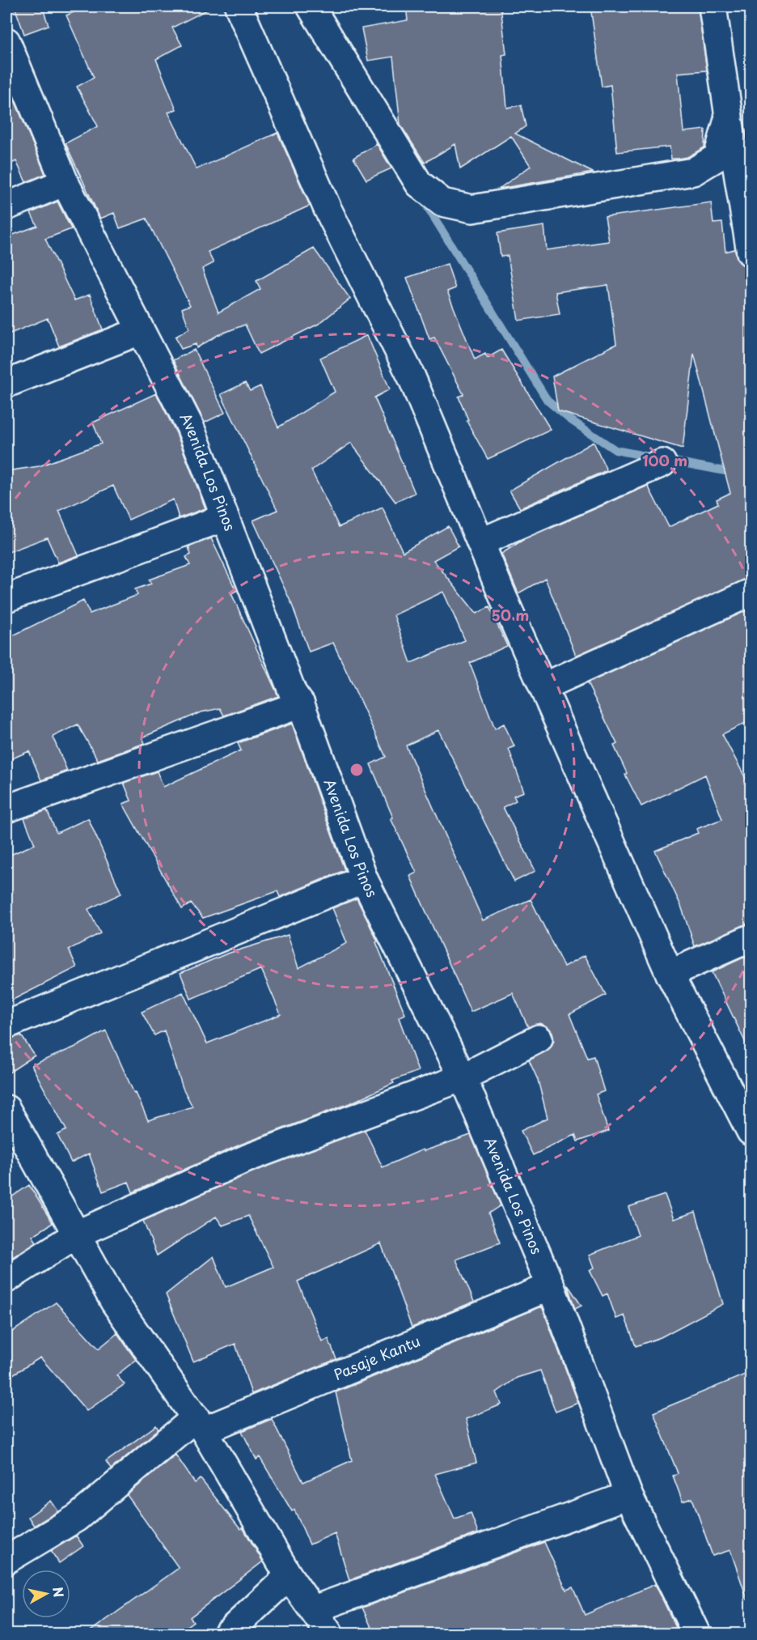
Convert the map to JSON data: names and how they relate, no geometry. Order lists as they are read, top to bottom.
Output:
{
  "streets": {
    "street": ["Avenida Los Pinos", "Pasaje Kantu"]
  },
  "crossings": [
    ["Avenida Los Pinos", "Pasaje Kantu"]
  ],
  "north": "right",
  "rings": ["100 m", "50 m"]
}
